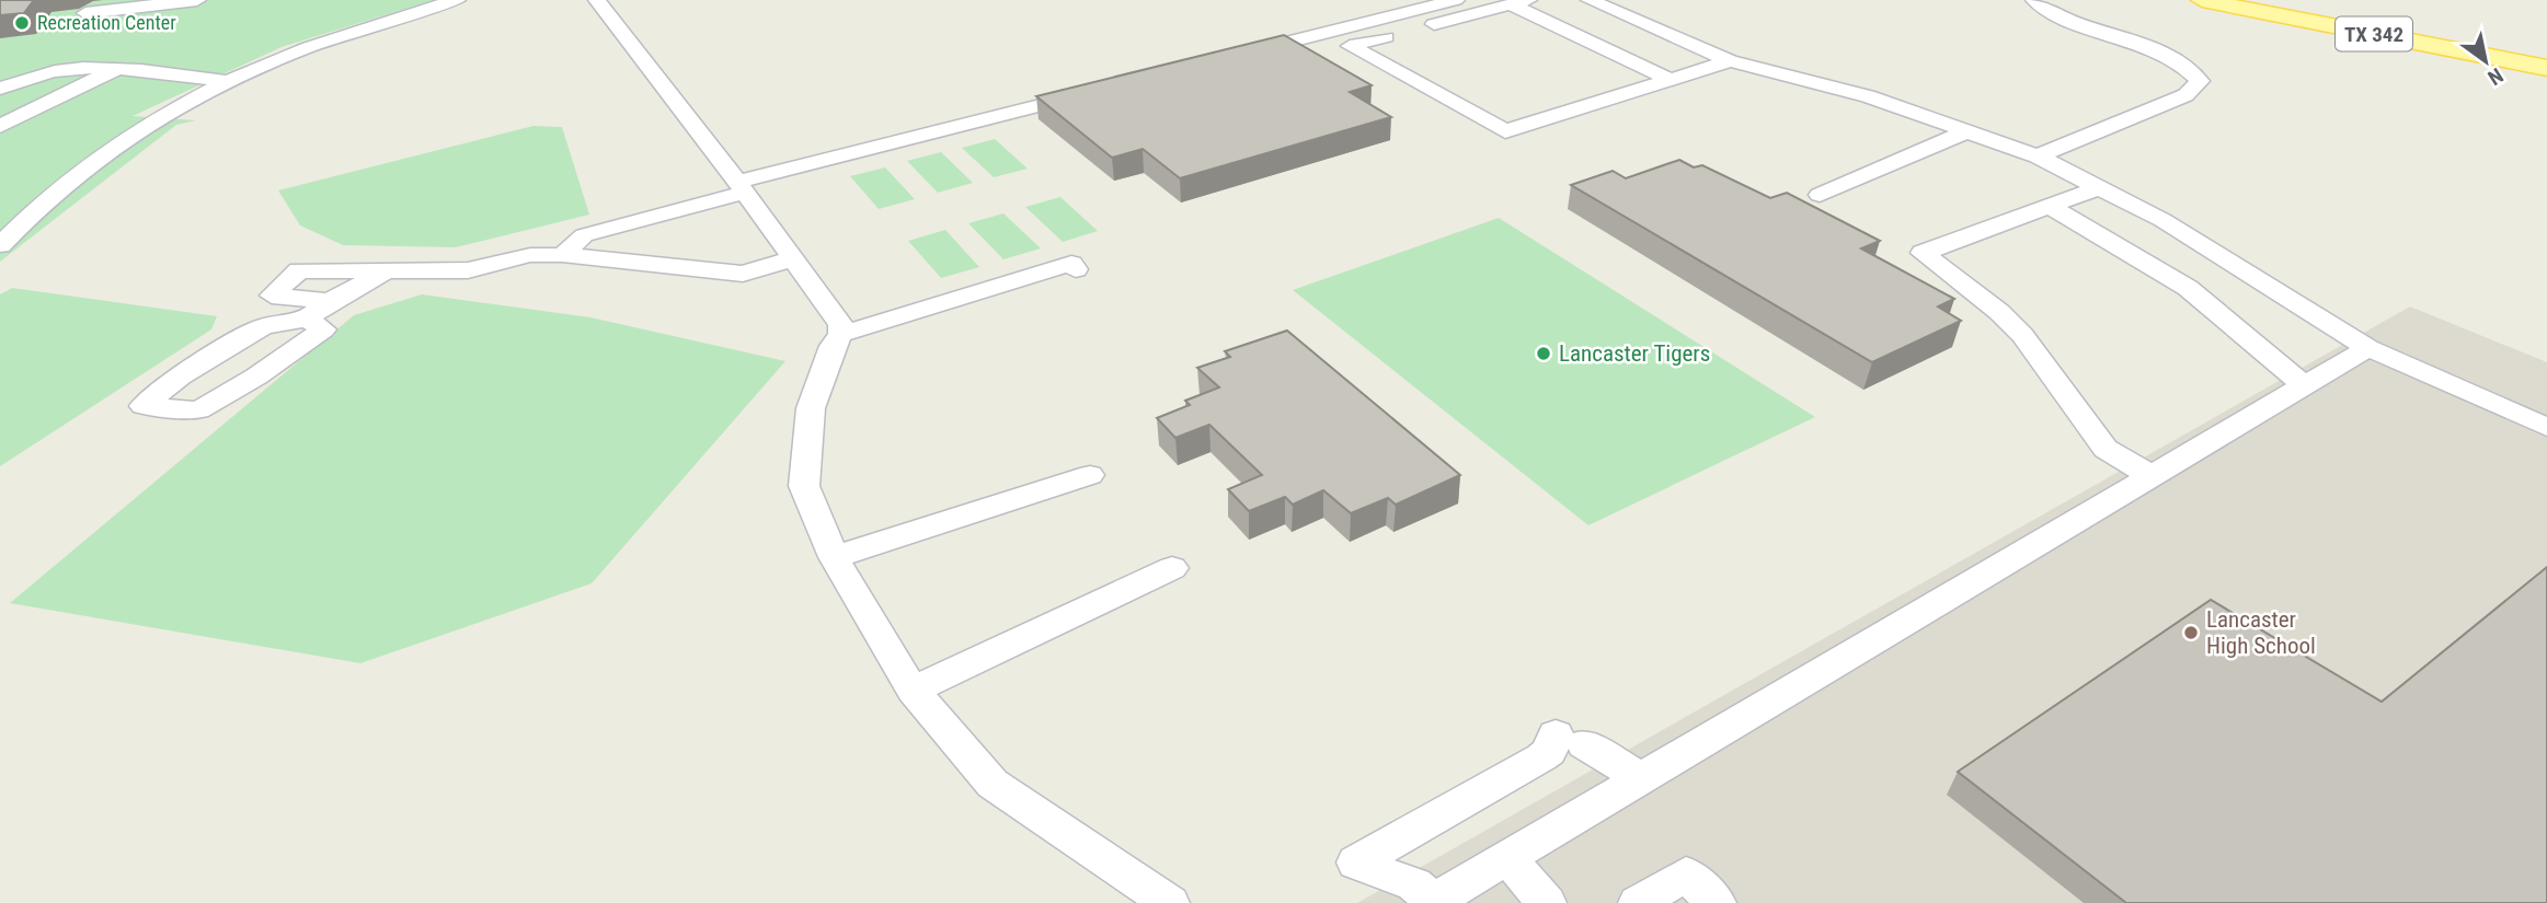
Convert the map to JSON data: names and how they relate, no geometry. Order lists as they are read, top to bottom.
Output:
{
  "streets": {
    "main road": ["TX 342"]
  },
  "places": ["Recreation Center", "Lancaster Tigers", "Lancaster High School"],
  "north": "bottom right"
}
